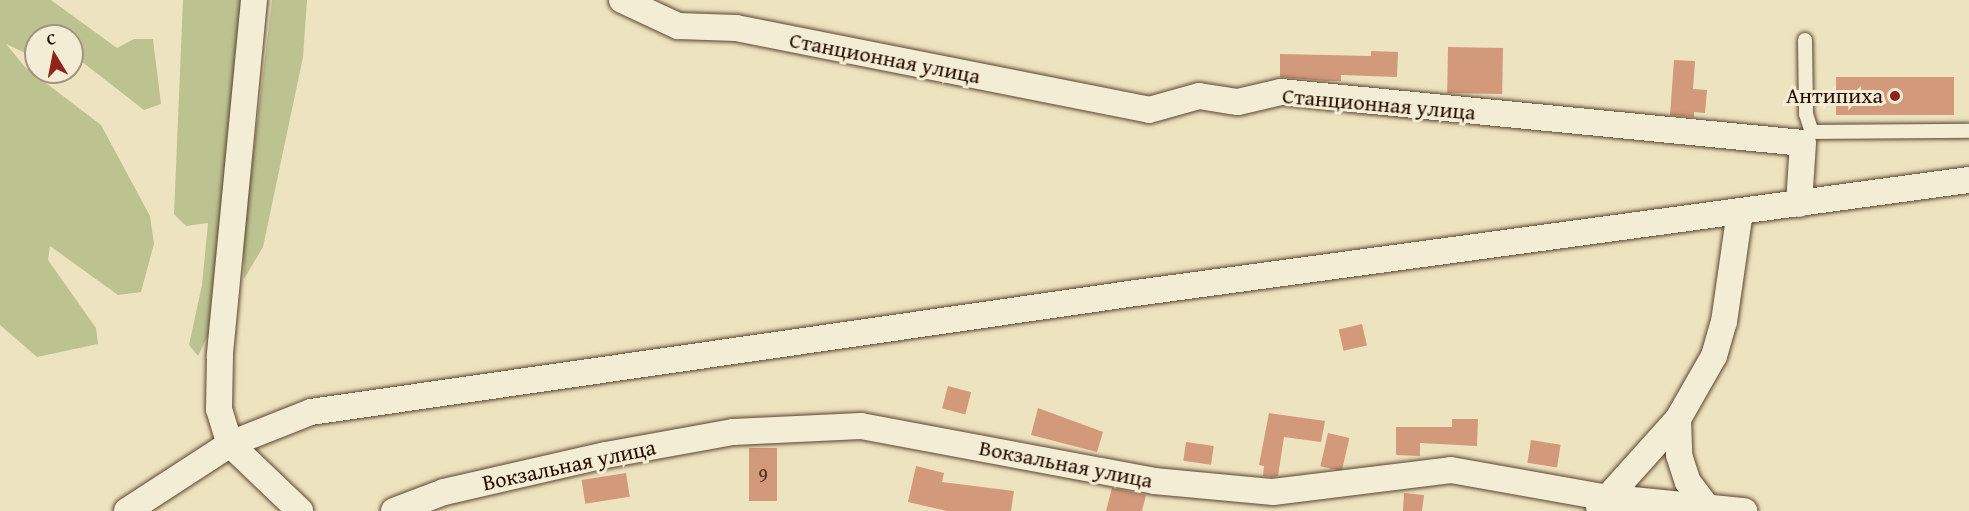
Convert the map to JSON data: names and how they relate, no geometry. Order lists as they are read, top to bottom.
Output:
{
  "streets": {
    "street": ["Станционная улица", "Вокзальная улица"]
  },
  "places": ["Антипиха"],
  "house_numbers": ["9"],
  "north": "top"
}
